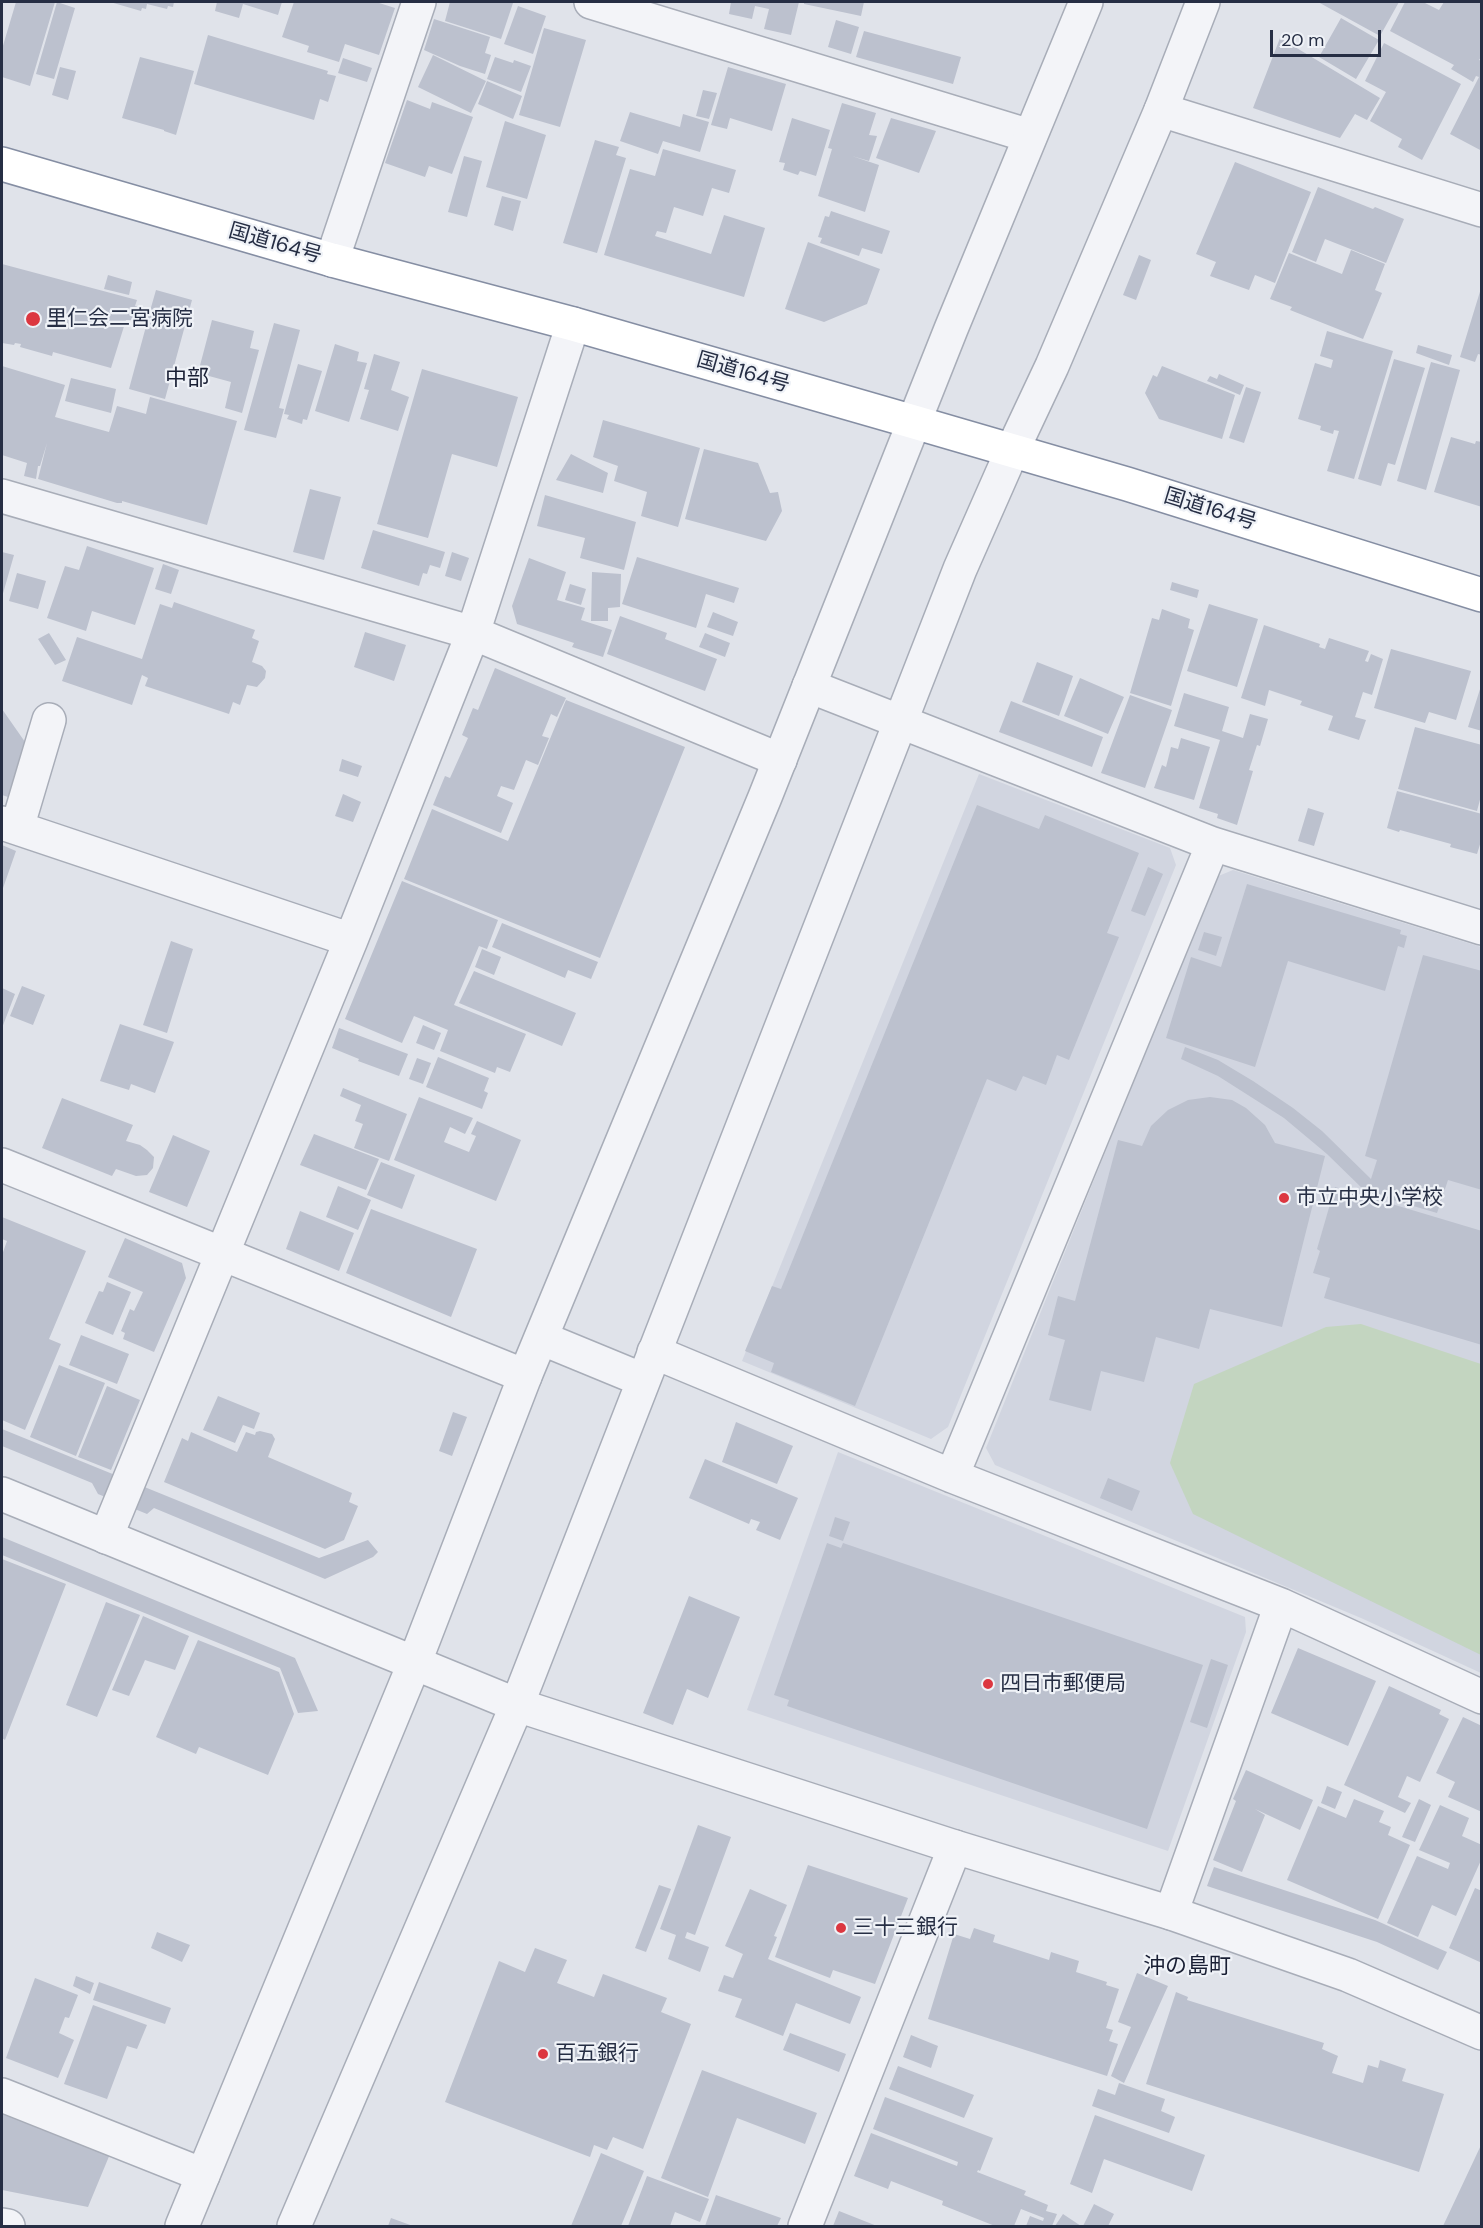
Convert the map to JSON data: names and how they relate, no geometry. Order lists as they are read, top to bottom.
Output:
{
  "streets": {
    "highway": ["国道164号"]
  },
  "districts": ["中部", "沖の島町"],
  "places": [
    "里仁会二宮病院",
    "市立中央小学校",
    "四日市郵便局",
    "三十三銀行",
    "百五銀行"
  ],
  "scale_bar": "20 m"
}
